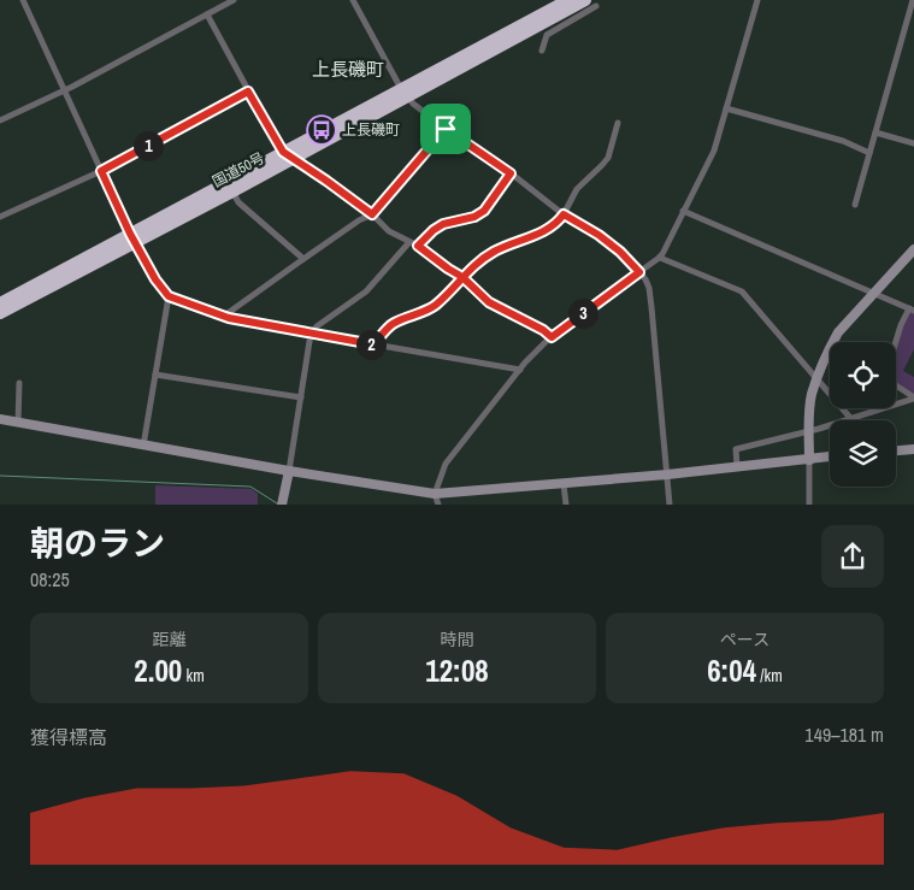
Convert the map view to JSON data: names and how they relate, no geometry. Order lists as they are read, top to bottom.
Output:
{
  "streets": {
    "highway": ["国道50号"]
  },
  "districts": ["上長磯町"],
  "places": {
    "bus stop": ["上長磯町"]
  },
  "page": {
    "pins": ["1", "3", "2"],
    "heading": ["朝のラン", "08:25"],
    "stats": [
      ["距離", "2.00 km"],
      ["時間", "12:08"],
      ["ペース", "6:04 /km"]
    ],
    "chart": ["獲得標高", "149–181 m"]
  }
}
